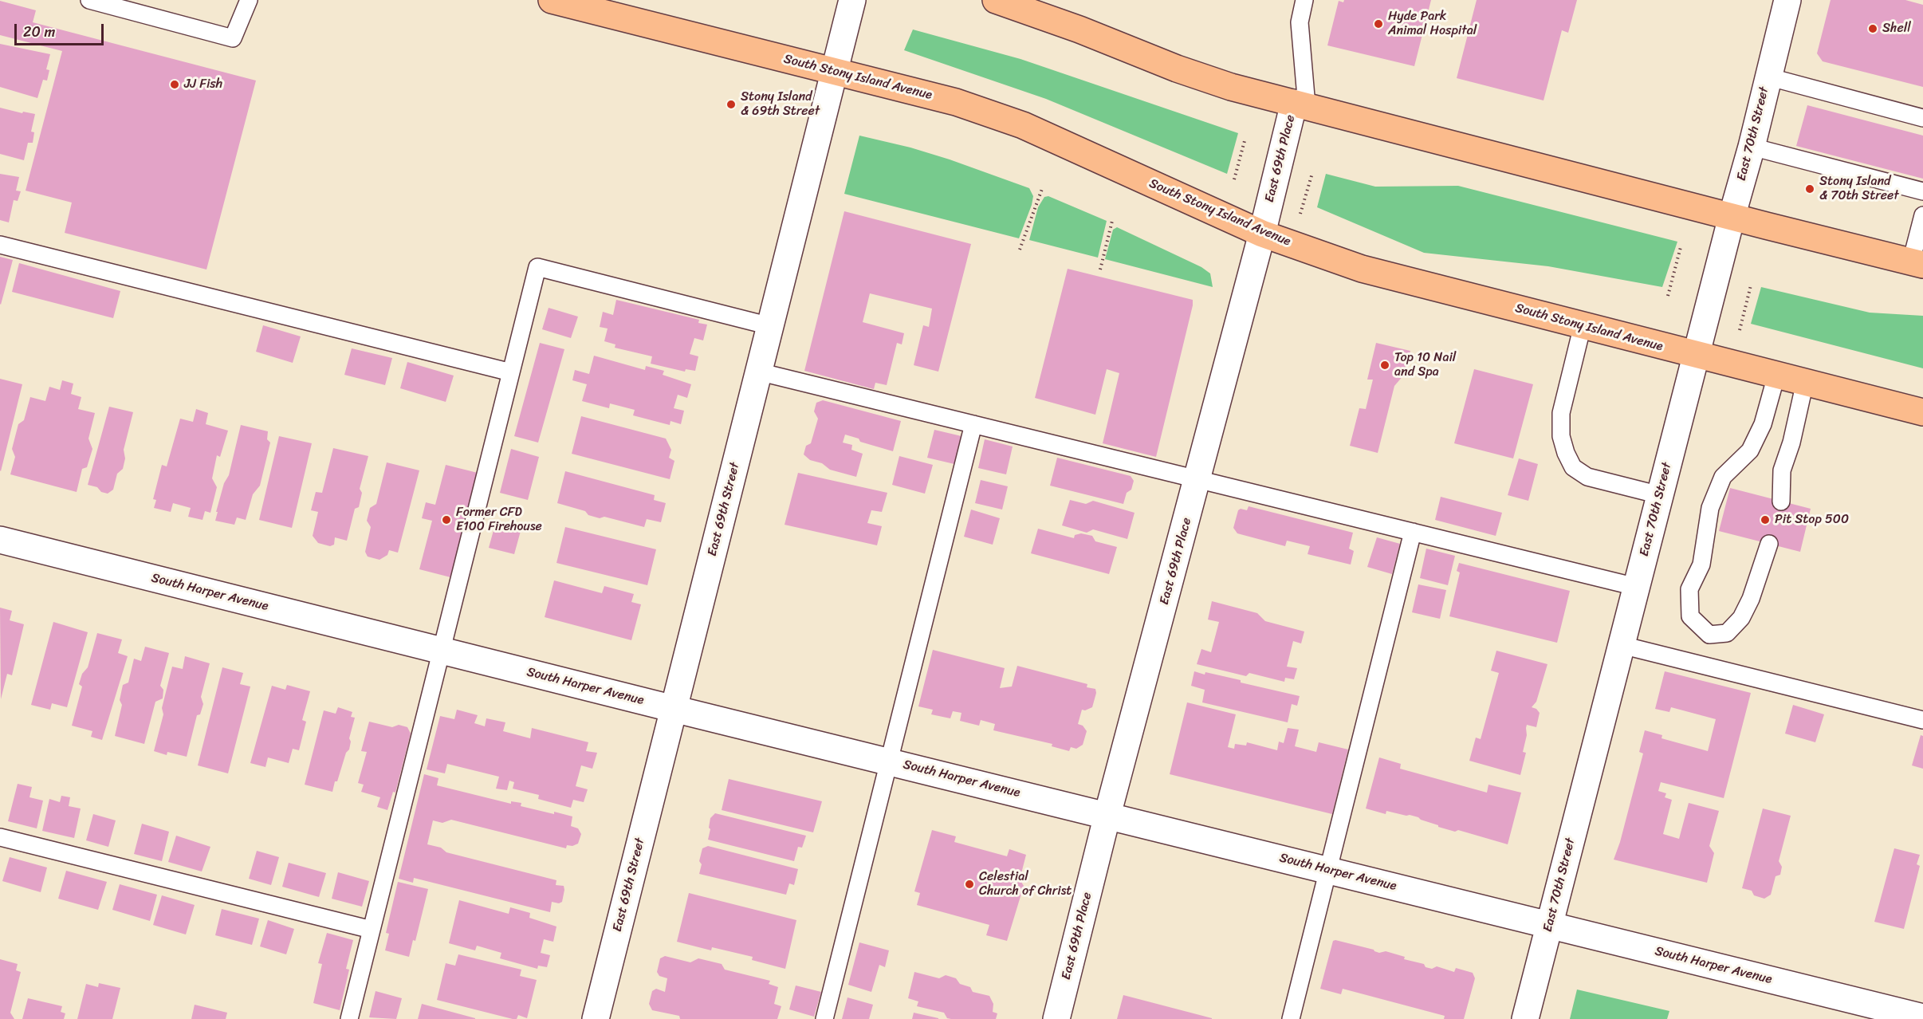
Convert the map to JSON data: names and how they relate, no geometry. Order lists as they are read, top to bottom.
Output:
{
  "streets": {
    "highway": ["South Stony Island Avenue"],
    "street": [
      "East 70th Street",
      "East 69th Place",
      "East 69th Street",
      "South Harper Avenue"
    ]
  },
  "crossings": [
    ["South Stony Island Avenue", "East 70th Street"],
    ["South Stony Island Avenue", "East 69th Place"],
    ["South Stony Island Avenue", "East 69th Street"],
    ["East 70th Street", "South Harper Avenue"],
    ["East 69th Place", "South Harper Avenue"],
    ["East 69th Street", "South Harper Avenue"]
  ],
  "places": [
    "Hyde Park Animal Hospital",
    "Shell",
    "JJ Fish",
    "Stony Island & 69th Street",
    "Stony Island & 70th Street",
    "Top 10 Nail and Spa",
    "Former CFD E100 Firehouse",
    "Pit Stop 500",
    "Celestial Church of Christ"
  ],
  "scale_bar": "20 m"
}
